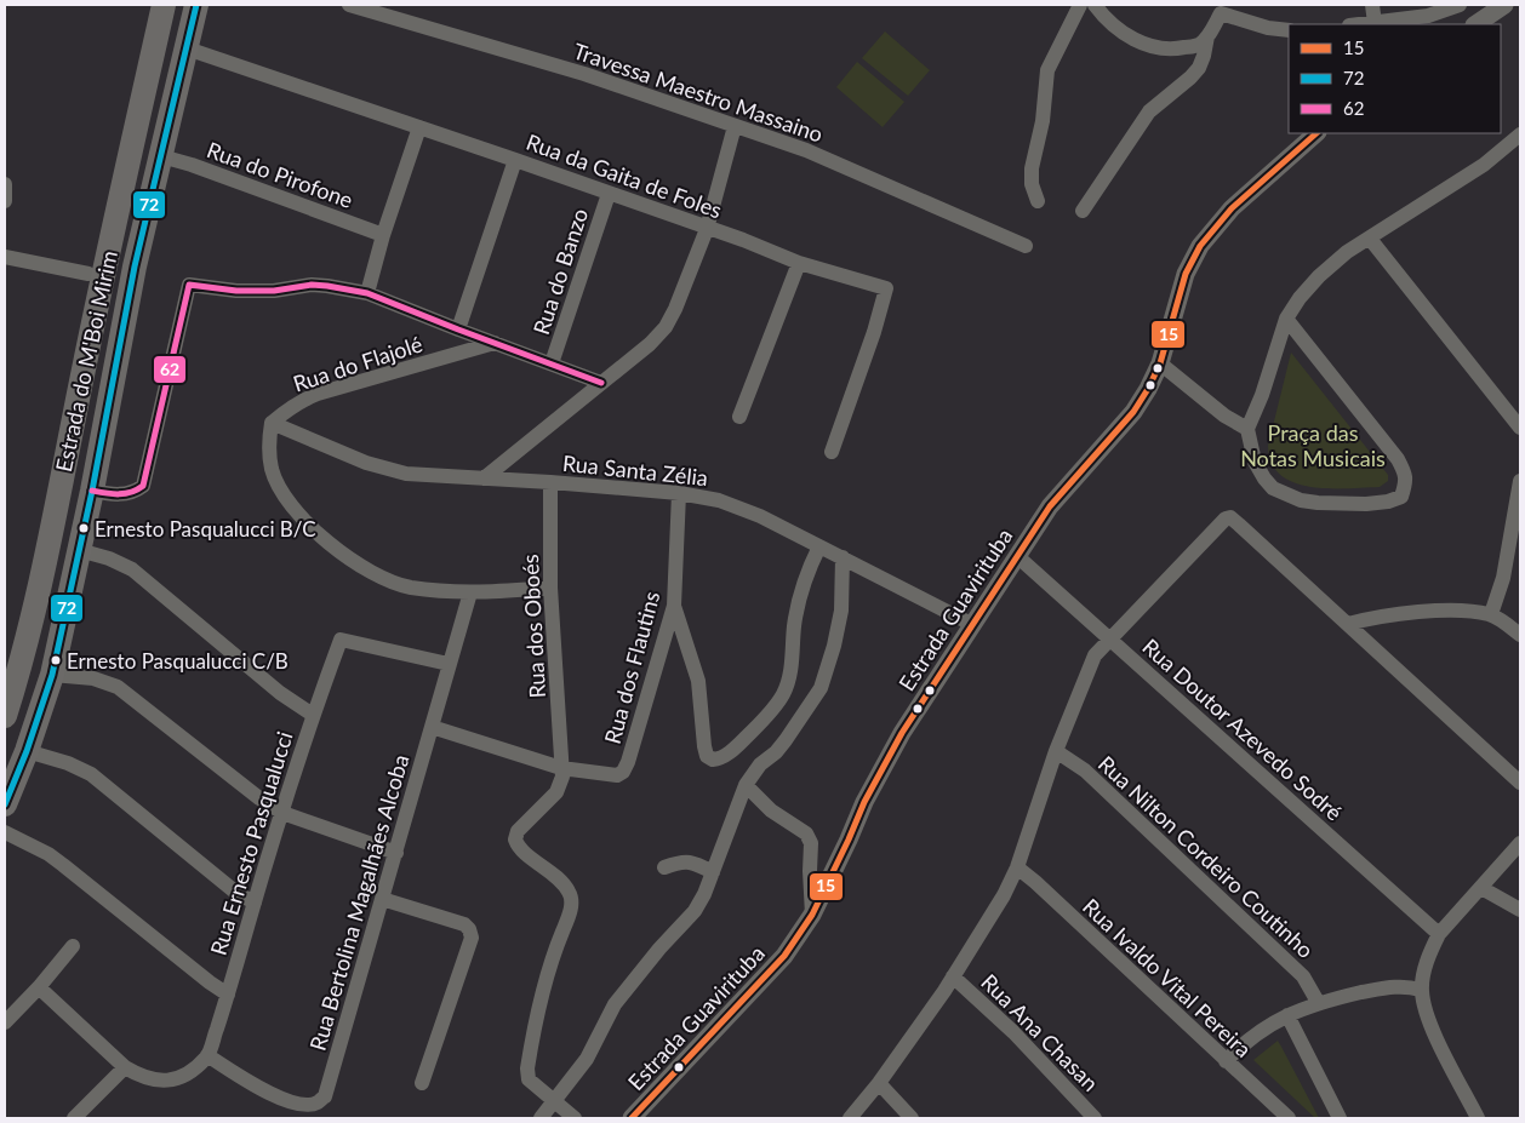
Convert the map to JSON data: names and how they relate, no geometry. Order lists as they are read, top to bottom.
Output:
{
  "streets": {
    "main road": ["Estrada do M'Boi Mirim"],
    "street": [
      "Travessa Maestro Massaino",
      "Rua do Pirofone",
      "Rua da Gaita de Foles",
      "Rua do Banzo",
      "Rua do Flajolé",
      "Rua Santa Zélia",
      "Estrada Guavirituba",
      "Rua dos Oboés",
      "Rua dos Flautins",
      "Rua Doutor Azevedo Sodré",
      "Rua Ernesto Pasqualucci",
      "Rua Nilton Cordeiro Coutinho",
      "Rua Bertolina Magalhães Alcoba",
      "Rua Ivaldo Vital Pereira",
      "Rua Ana Chasan"
    ]
  },
  "crossings": [
    ["Rua do Pirofone", "Estrada do M'Boi Mirim"],
    ["Rua da Gaita de Foles", "Rua do Banzo"],
    ["Rua da Gaita de Foles", "Estrada do M'Boi Mirim"],
    ["Estrada do M'Boi Mirim", "Rua Ernesto Pasqualucci"],
    ["Rua do Flajolé", "Rua Santa Zélia"],
    ["Rua Santa Zélia", "Estrada Guavirituba"],
    ["Rua Santa Zélia", "Rua dos Oboés"],
    ["Rua Santa Zélia", "Rua dos Flautins"],
    ["Estrada Guavirituba", "Rua Doutor Azevedo Sodré"],
    ["Rua dos Oboés", "Rua dos Flautins"],
    ["Rua Ernesto Pasqualucci", "Rua Bertolina Magalhães Alcoba"]
  ],
  "parks": ["Praça das Notas Musicais"],
  "places": ["Ernesto Pasqualucci B/C", "Ernesto Pasqualucci C/B"],
  "lines": ["transit line 72", "transit line 15", "transit line 62"],
  "legend": ["15", "72", "62"]
}
